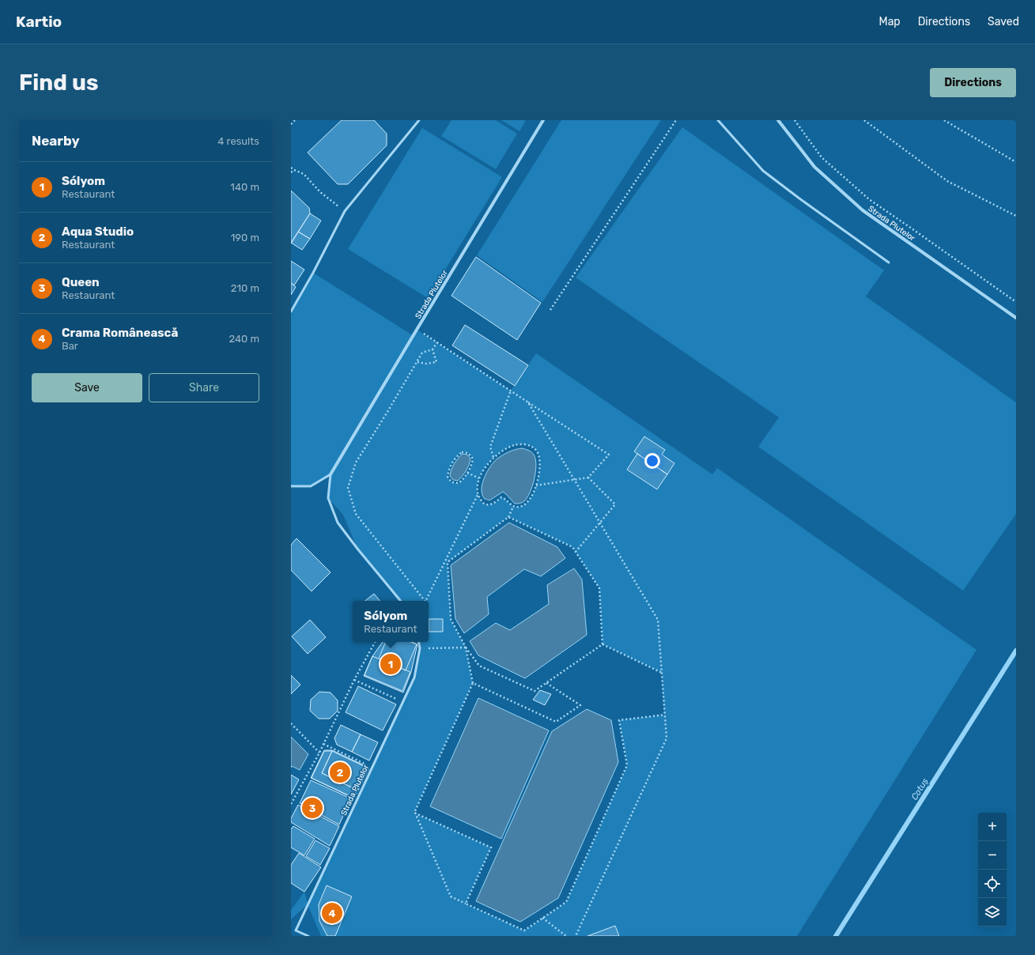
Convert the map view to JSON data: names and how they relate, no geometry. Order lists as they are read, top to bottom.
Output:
{
  "streets": {
    "street": ["Strada Plutelor"]
  },
  "water": ["Cotuș"],
  "page": {
    "header": "Kartio",
    "nav": ["Map", "Directions", "Saved"],
    "buttons": [
      "Directions",
      ["Save", "Share"]
    ],
    "title": "Find us",
    "heading": ["Nearby", "4 results"],
    "list": [
      {
        "mark": "1",
        "name": "Sólyom",
        "note": "Restaurant",
        "value": "140 m"
      },
      {
        "mark": "2",
        "name": "Aqua Studio",
        "note": "Restaurant",
        "value": "190 m"
      },
      {
        "mark": "3",
        "name": "Queen",
        "note": "Restaurant",
        "value": "210 m"
      },
      {
        "mark": "4",
        "name": "Crama Românească",
        "note": "Bar",
        "value": "240 m"
      }
    ],
    "popup": ["Sólyom", "Restaurant"],
    "pins": [
      "1",
      "2",
      "3",
      "4"
    ],
    "map_buttons": ["+", "−"]
  }
}
